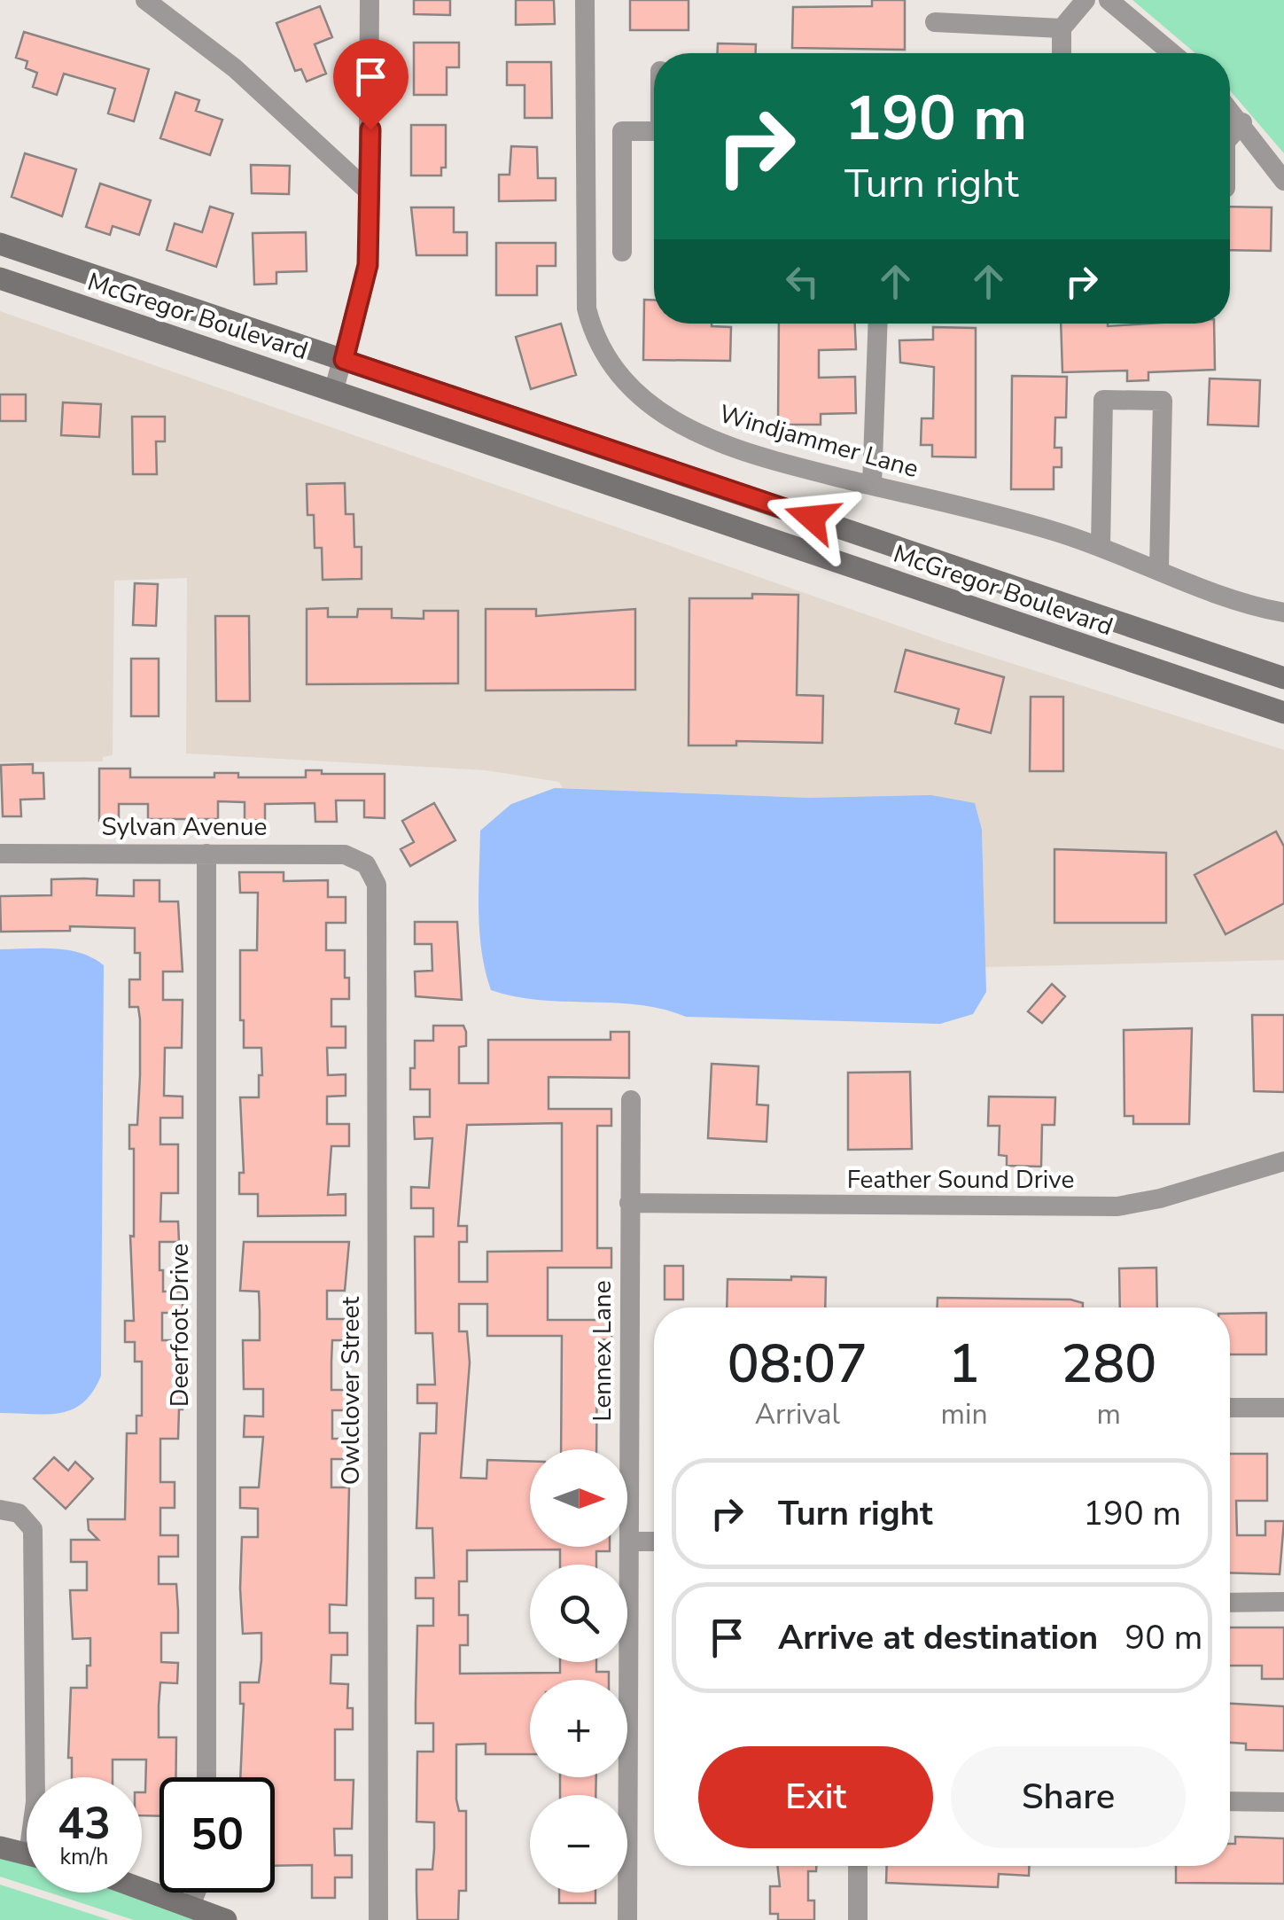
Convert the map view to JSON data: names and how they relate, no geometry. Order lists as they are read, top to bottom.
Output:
{
  "streets": {
    "main road": ["McGregor Boulevard"],
    "street": [
      "Windjammer Lane",
      "Sylvan Avenue",
      "Feather Sound Drive",
      "Deerfoot Drive",
      "Lennex Lane",
      "Owlclover Street"
    ]
  },
  "crossings": [
    ["Sylvan Avenue", "Deerfoot Drive"],
    ["Sylvan Avenue", "Owlclover Street"],
    ["Feather Sound Drive", "Lennex Lane"]
  ],
  "north": "right",
  "page": {
    "turn": ["190 m", "Turn right"],
    "eta": [
      "08:07",
      "Arrival",
      "1",
      "min",
      "280",
      "m"
    ],
    "map_buttons": ["+", "−"],
    "list": [
      {
        "name": "Turn right",
        "value": "190 m"
      },
      {
        "name": "Arrive at destination",
        "value": "90 m"
      }
    ],
    "buttons": ["Exit", "Share"],
    "speed": "43 km/h",
    "limit": "50"
  }
}
